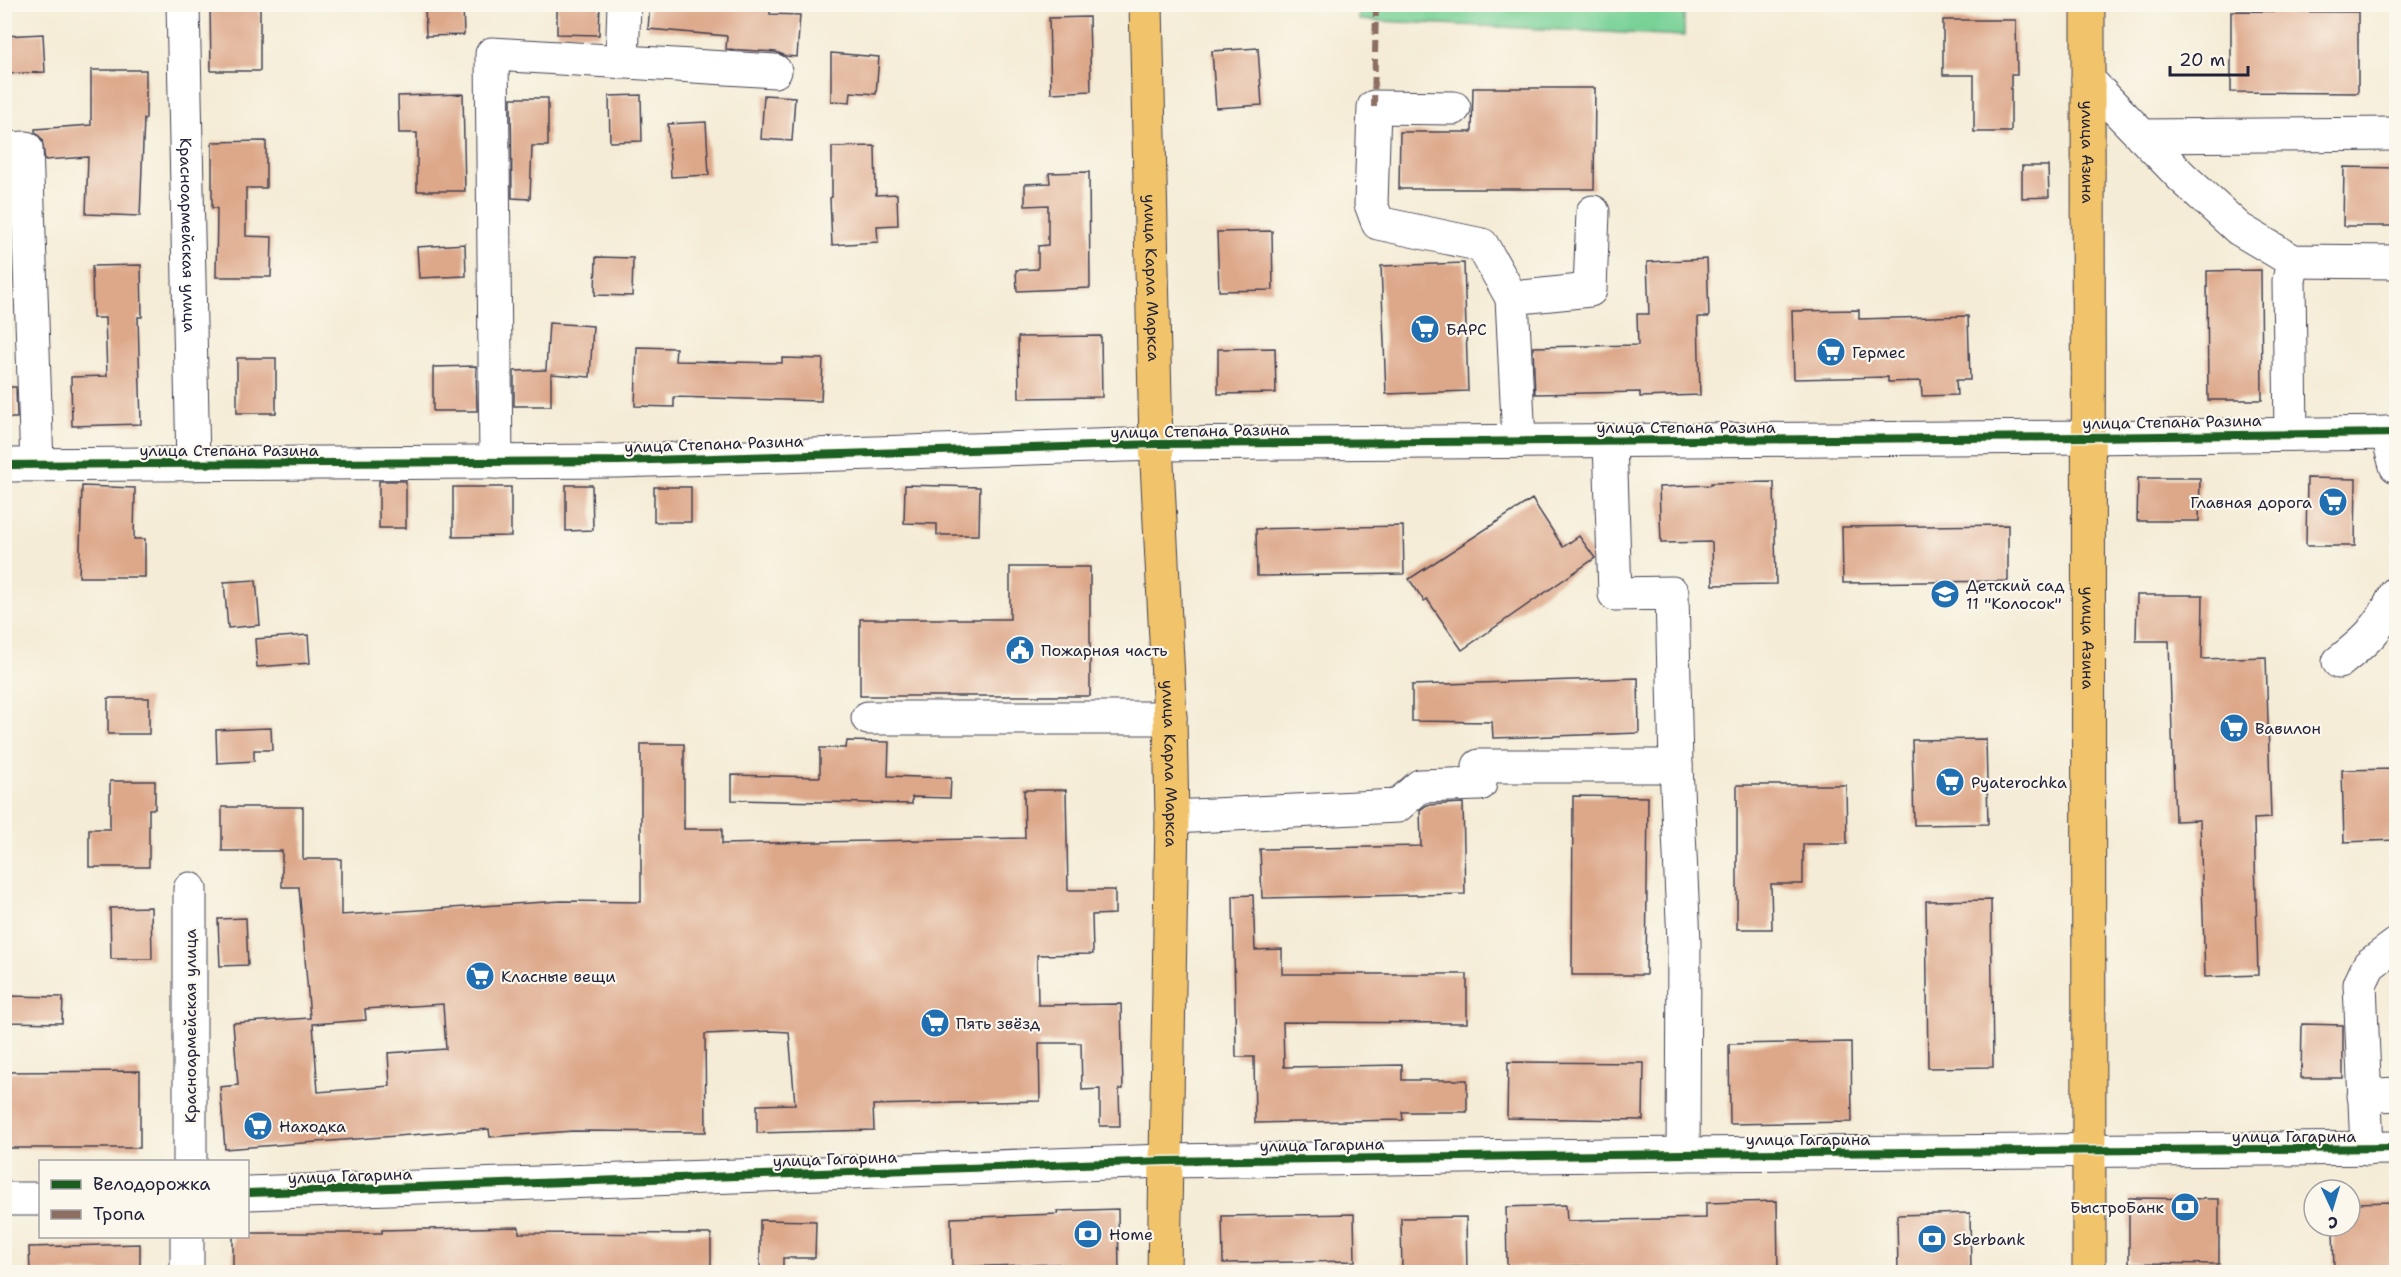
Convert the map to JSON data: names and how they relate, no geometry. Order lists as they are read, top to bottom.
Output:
{
  "streets": {
    "main road": ["улица Азина", "улица Карла Маркса"],
    "street": ["Красноармейская улица", "улица Степана Разина", "улица Гагарина"]
  },
  "crossings": [
    ["улица Азина", "улица Степана Разина"],
    ["улица Азина", "улица Гагарина"],
    ["Красноармейская улица", "улица Степана Разина"],
    ["улица Карла Маркса", "улица Степана Разина"],
    ["улица Карла Маркса", "улица Гагарина"]
  ],
  "places": {
    "supermarket": [
      "БАРС",
      "Гермес",
      "Главная дорога",
      "Вавилон",
      "Pyaterochka",
      "Класные вещи",
      "Пять звёзд",
      "Находка"
    ],
    "school or university": ["Детский сад 11 \"Колосок\""],
    "public building": ["Пожарная часть"],
    "bank": ["БыстроБанк", "Home", "Sberbank"]
  },
  "legend": ["Велодорожка", "Тропа"],
  "scale_bar": "20 m",
  "north": "bottom"
}
